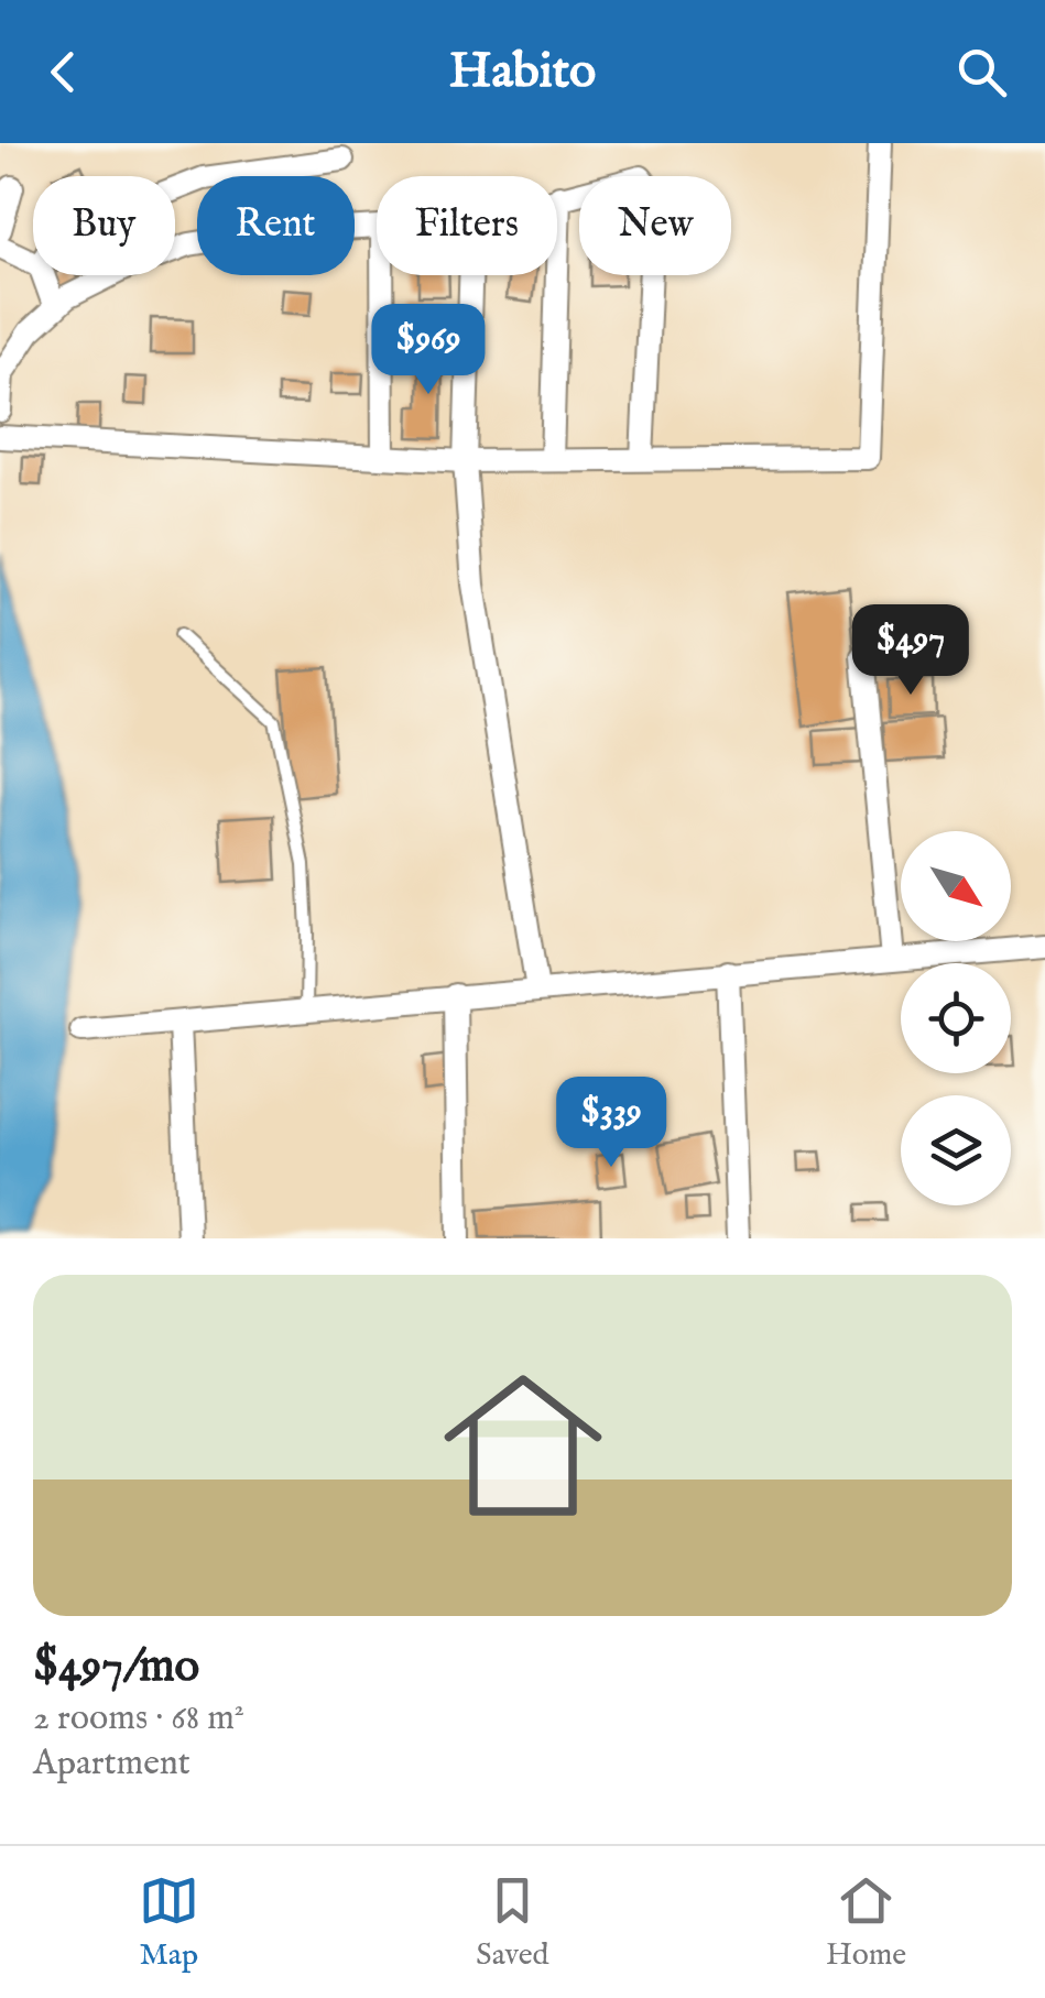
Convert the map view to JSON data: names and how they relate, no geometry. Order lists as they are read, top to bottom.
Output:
{
  "north": "bottom right",
  "page": {
    "header": "Habito",
    "chip": [
      "Buy",
      "Rent",
      "Filters",
      "New"
    ],
    "price": ["$969", "$497", "$339"],
    "list": [
      {
        "name": "$497/mo",
        "note": "2 rooms · 68 m² · Apartment"
      }
    ],
    "tabs": ["Map", "Saved", "Home"]
  }
}
